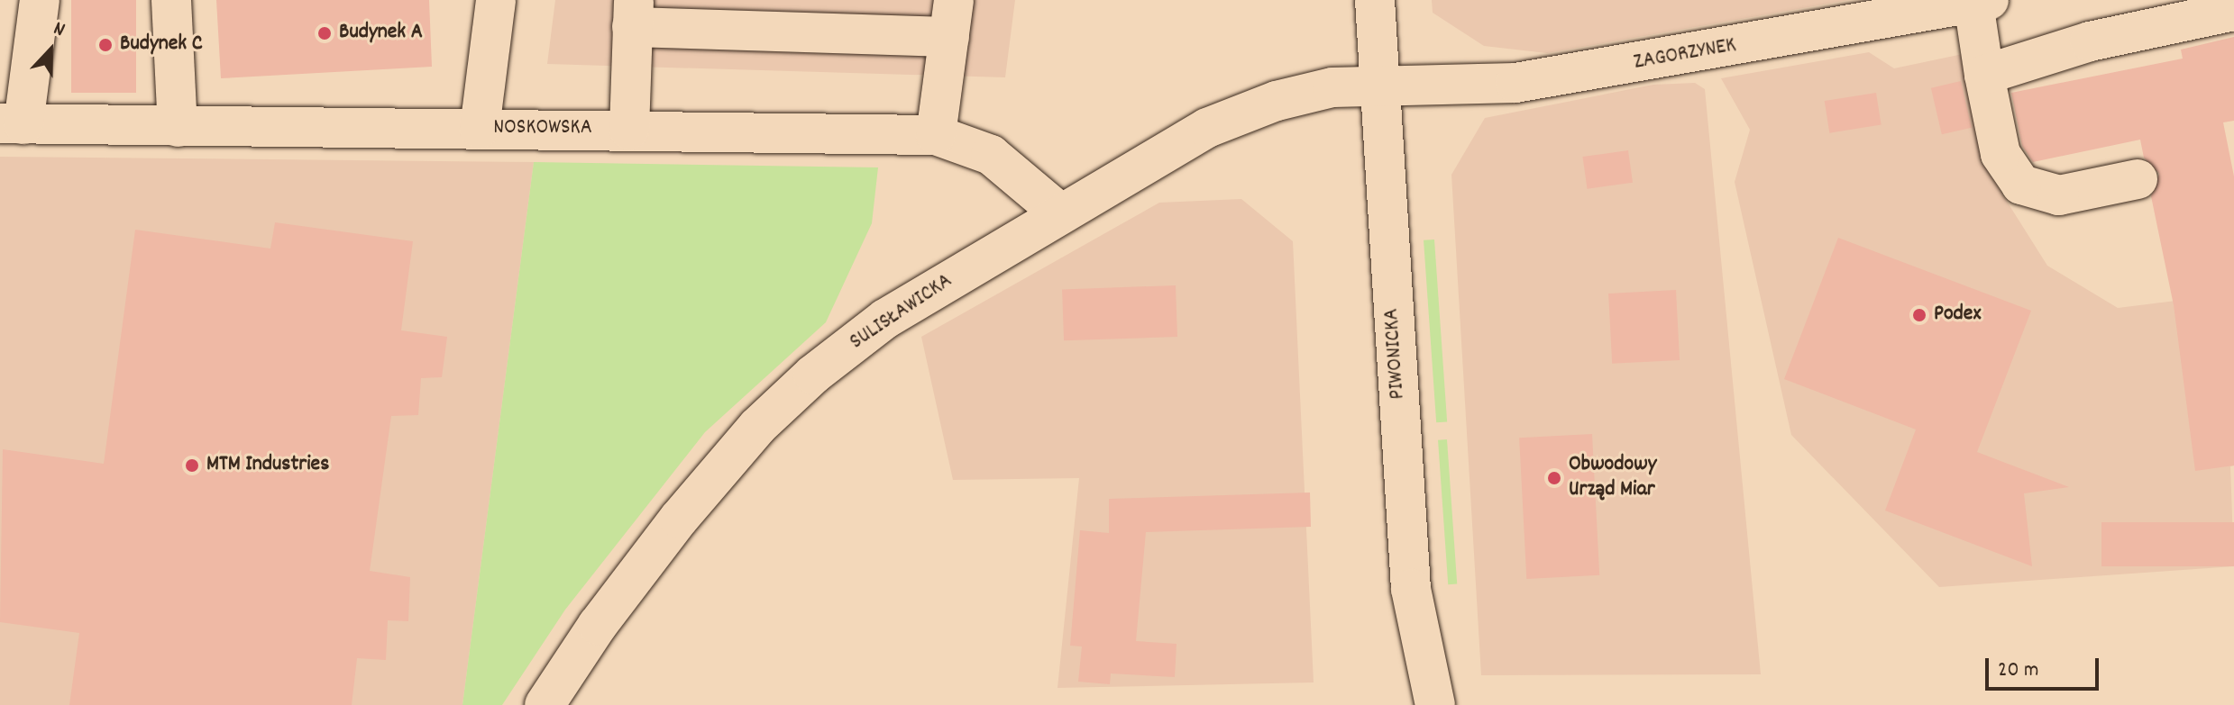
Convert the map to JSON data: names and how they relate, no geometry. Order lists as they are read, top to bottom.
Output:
{
  "streets": {
    "street": [
      "ZAGORZYNEK",
      "NOSKOWSKA",
      "SULISŁAWICKA",
      "PIWONICKA"
    ]
  },
  "crossings": [
    ["ZAGORZYNEK", "SULISŁAWICKA"],
    ["ZAGORZYNEK", "PIWONICKA"],
    ["NOSKOWSKA", "SULISŁAWICKA"],
    ["SULISŁAWICKA", "PIWONICKA"]
  ],
  "places": [
    "Budynek A",
    "Budynek C",
    "Podex",
    "MTM Industries",
    "Obwodowy Urząd Miar"
  ],
  "scale_bar": "20 m",
  "north": "top"
}
